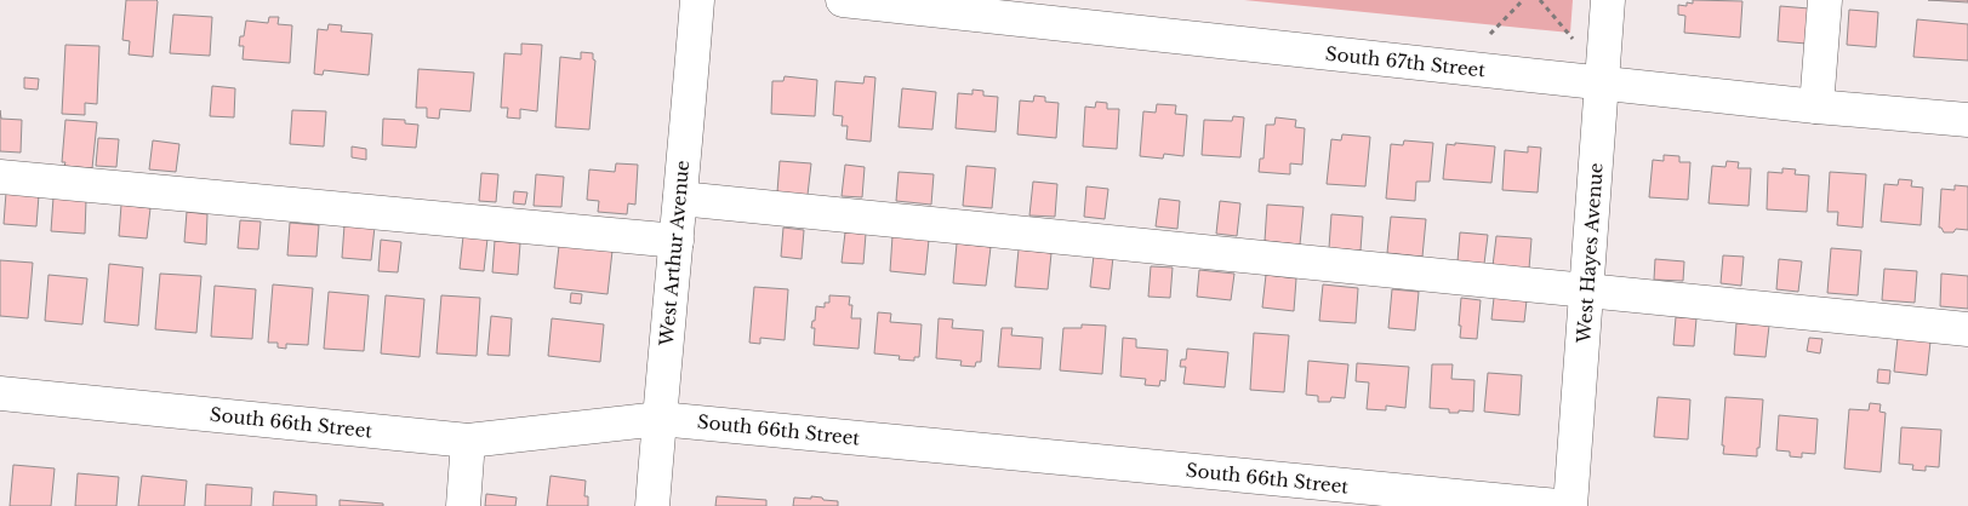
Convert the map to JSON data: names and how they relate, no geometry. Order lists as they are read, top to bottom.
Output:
{
  "streets": {
    "street": [
      "South 67th Street",
      "West Arthur Avenue",
      "West Hayes Avenue",
      "South 66th Street"
    ]
  },
  "crossings": [
    ["South 67th Street", "West Hayes Avenue"],
    ["West Arthur Avenue", "South 66th Street"]
  ]
}
